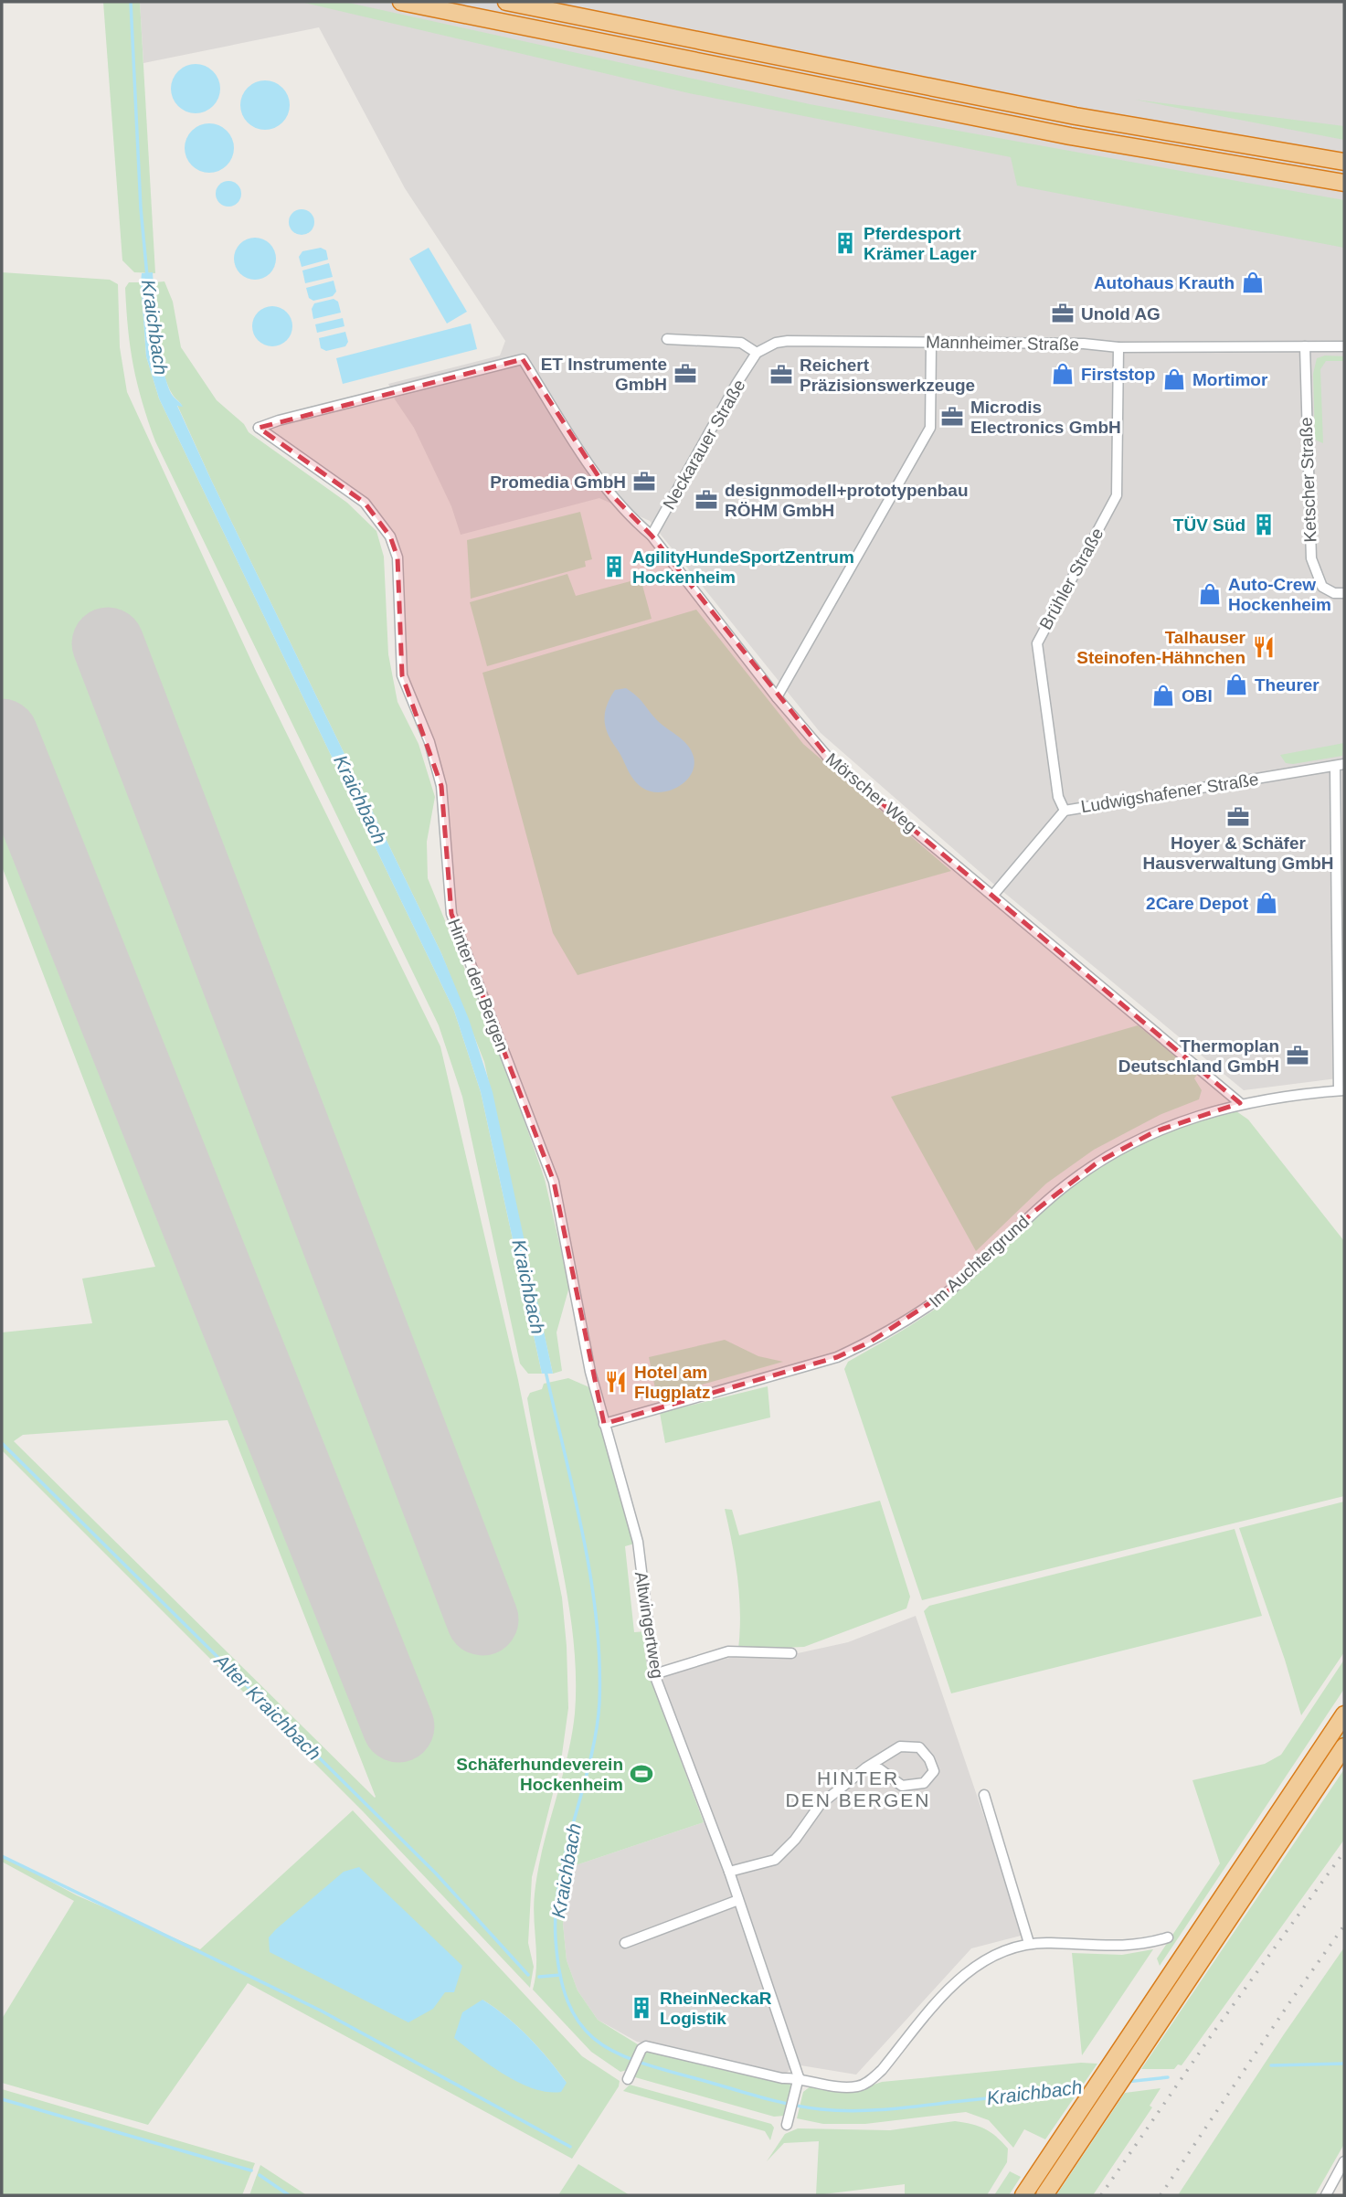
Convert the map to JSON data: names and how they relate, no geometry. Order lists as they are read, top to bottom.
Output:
{
  "streets": {
    "street": [
      "Mannheimer Straße",
      "Neckarauer Straße",
      "Ketscher Straße",
      "Brühler Straße",
      "Mörscher Weg",
      "Ludwigshafener Straße",
      "Hinter den Bergen",
      "Im Auchtergrund",
      "Altwingertweg"
    ]
  },
  "crossings": [
    ["Mannheimer Straße", "Neckarauer Straße"],
    ["Mannheimer Straße", "Ketscher Straße"],
    ["Mannheimer Straße", "Brühler Straße"],
    ["Neckarauer Straße", "Mörscher Weg"],
    ["Brühler Straße", "Ludwigshafener Straße"],
    ["Mörscher Weg", "Ludwigshafener Straße"],
    ["Mörscher Weg", "Hinter den Bergen"],
    ["Mörscher Weg", "Im Auchtergrund"],
    ["Hinter den Bergen", "Altwingertweg"],
    ["Im Auchtergrund", "Altwingertweg"]
  ],
  "districts": ["HINTER DEN BERGEN"],
  "water": ["Kraichbach", "Alter Kraichbach"],
  "places": {
    "building": [
      "Pferdesport Krämer Lager",
      "TÜV Süd",
      "AgilityHundeSportZentrum Hockenheim",
      "RheinNeckaR Logistik"
    ],
    "shop": [
      "Autohaus Krauth",
      "Firststop",
      "Mortimor",
      "Auto-Crew Hockenheim",
      "Theurer",
      "OBI",
      "2Care Depot"
    ],
    "office": [
      "Unold AG",
      "ET Instrumente GmbH",
      "Reichert Präzisionswerkzeuge",
      "Microdis Electronics GmbH",
      "Promedia GmbH",
      "designmodell+prototypenbau RÖHM GmbH",
      "Hoyer & Schäfer Hausverwaltung GmbH",
      "Thermoplan Deutschland GmbH"
    ],
    "restaurant": ["Talhauser Steinofen-Hähnchen", "Hotel am Flugplatz"],
    "sports": ["Schäferhundeverein Hockenheim"]
  }
}
